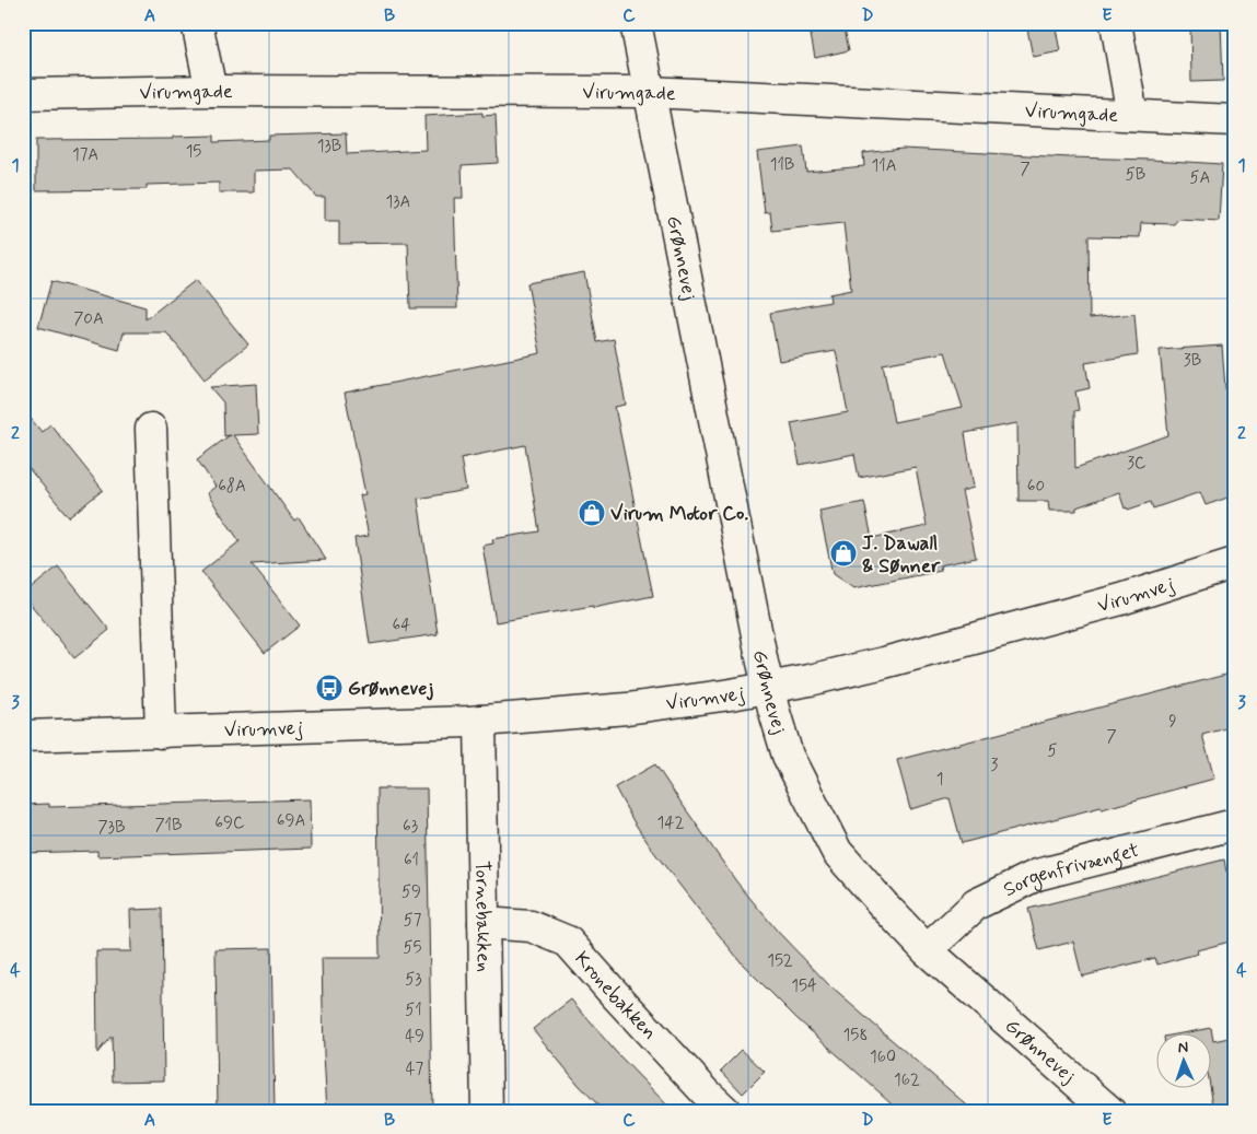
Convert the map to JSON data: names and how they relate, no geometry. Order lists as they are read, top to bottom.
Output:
{
  "streets": {
    "street": [
      "Virumgade",
      "Grønnevej",
      "Virumvej",
      "Sorgenfrivænget",
      "Tornebakken",
      "Kronebakken"
    ]
  },
  "crossings": [
    ["Virumgade", "Grønnevej"],
    ["Grønnevej", "Virumvej"],
    ["Grønnevej", "Sorgenfrivænget"],
    ["Virumvej", "Tornebakken"],
    ["Tornebakken", "Kronebakken"]
  ],
  "places": {
    "shop": ["Virum Motor Co.", "J. Dawall & Sønner"],
    "bus stop": ["Grønnevej"]
  },
  "house_numbers": [
    "13B",
    "15",
    "17A",
    "11B",
    "11A",
    "7",
    "5B",
    "5A",
    "13A",
    "70A",
    "3B",
    "3C",
    "68A",
    "60",
    "64",
    "9",
    "7",
    "5",
    "3",
    "1",
    "69A",
    "69C",
    "142",
    "71B",
    "63",
    "73B",
    "61",
    "59",
    "57",
    "55",
    "152",
    "53",
    "154",
    "51",
    "158",
    "49",
    "160",
    "47",
    "162"
  ],
  "north": "top",
  "grid": {
    "columns": [
      "A",
      "B",
      "C",
      "D",
      "E"
    ],
    "rows": [
      "1",
      "2",
      "3",
      "4"
    ]
  }
}
